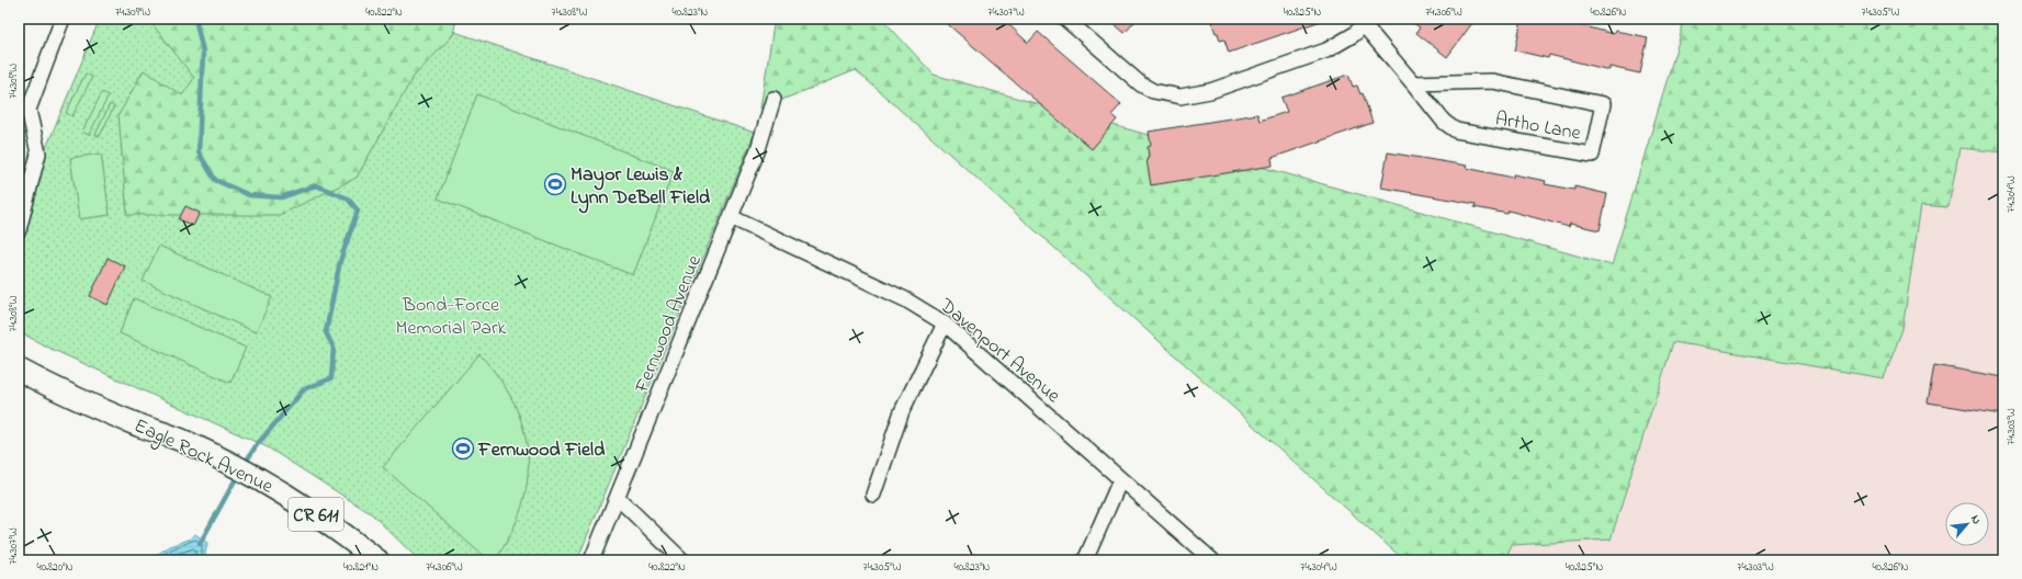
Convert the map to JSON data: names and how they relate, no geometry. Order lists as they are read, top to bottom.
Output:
{
  "streets": {
    "main road": ["Eagle Rock Avenue", "CR 611"],
    "street": ["Artho Lane", "Fernwood Avenue", "Davenport Avenue"]
  },
  "crossings": [
    ["Fernwood Avenue", "Davenport Avenue"]
  ],
  "parks": ["Bond-Force Memorial Park"],
  "places": {
    "sports": ["Mayor Lewis & Lynn DeBell Field", "Fernwood Field"]
  },
  "north": "top right",
  "coordinates": [
    "74.309°W",
    "40.822°N",
    "74.308°W",
    "40.823°N",
    "74.307°W",
    "40.825°N",
    "74.306°W",
    "40.826°N",
    "74.305°W",
    "74.304°W",
    "74.303°W",
    "40.820°N",
    "40.821°N"
  ]
}
